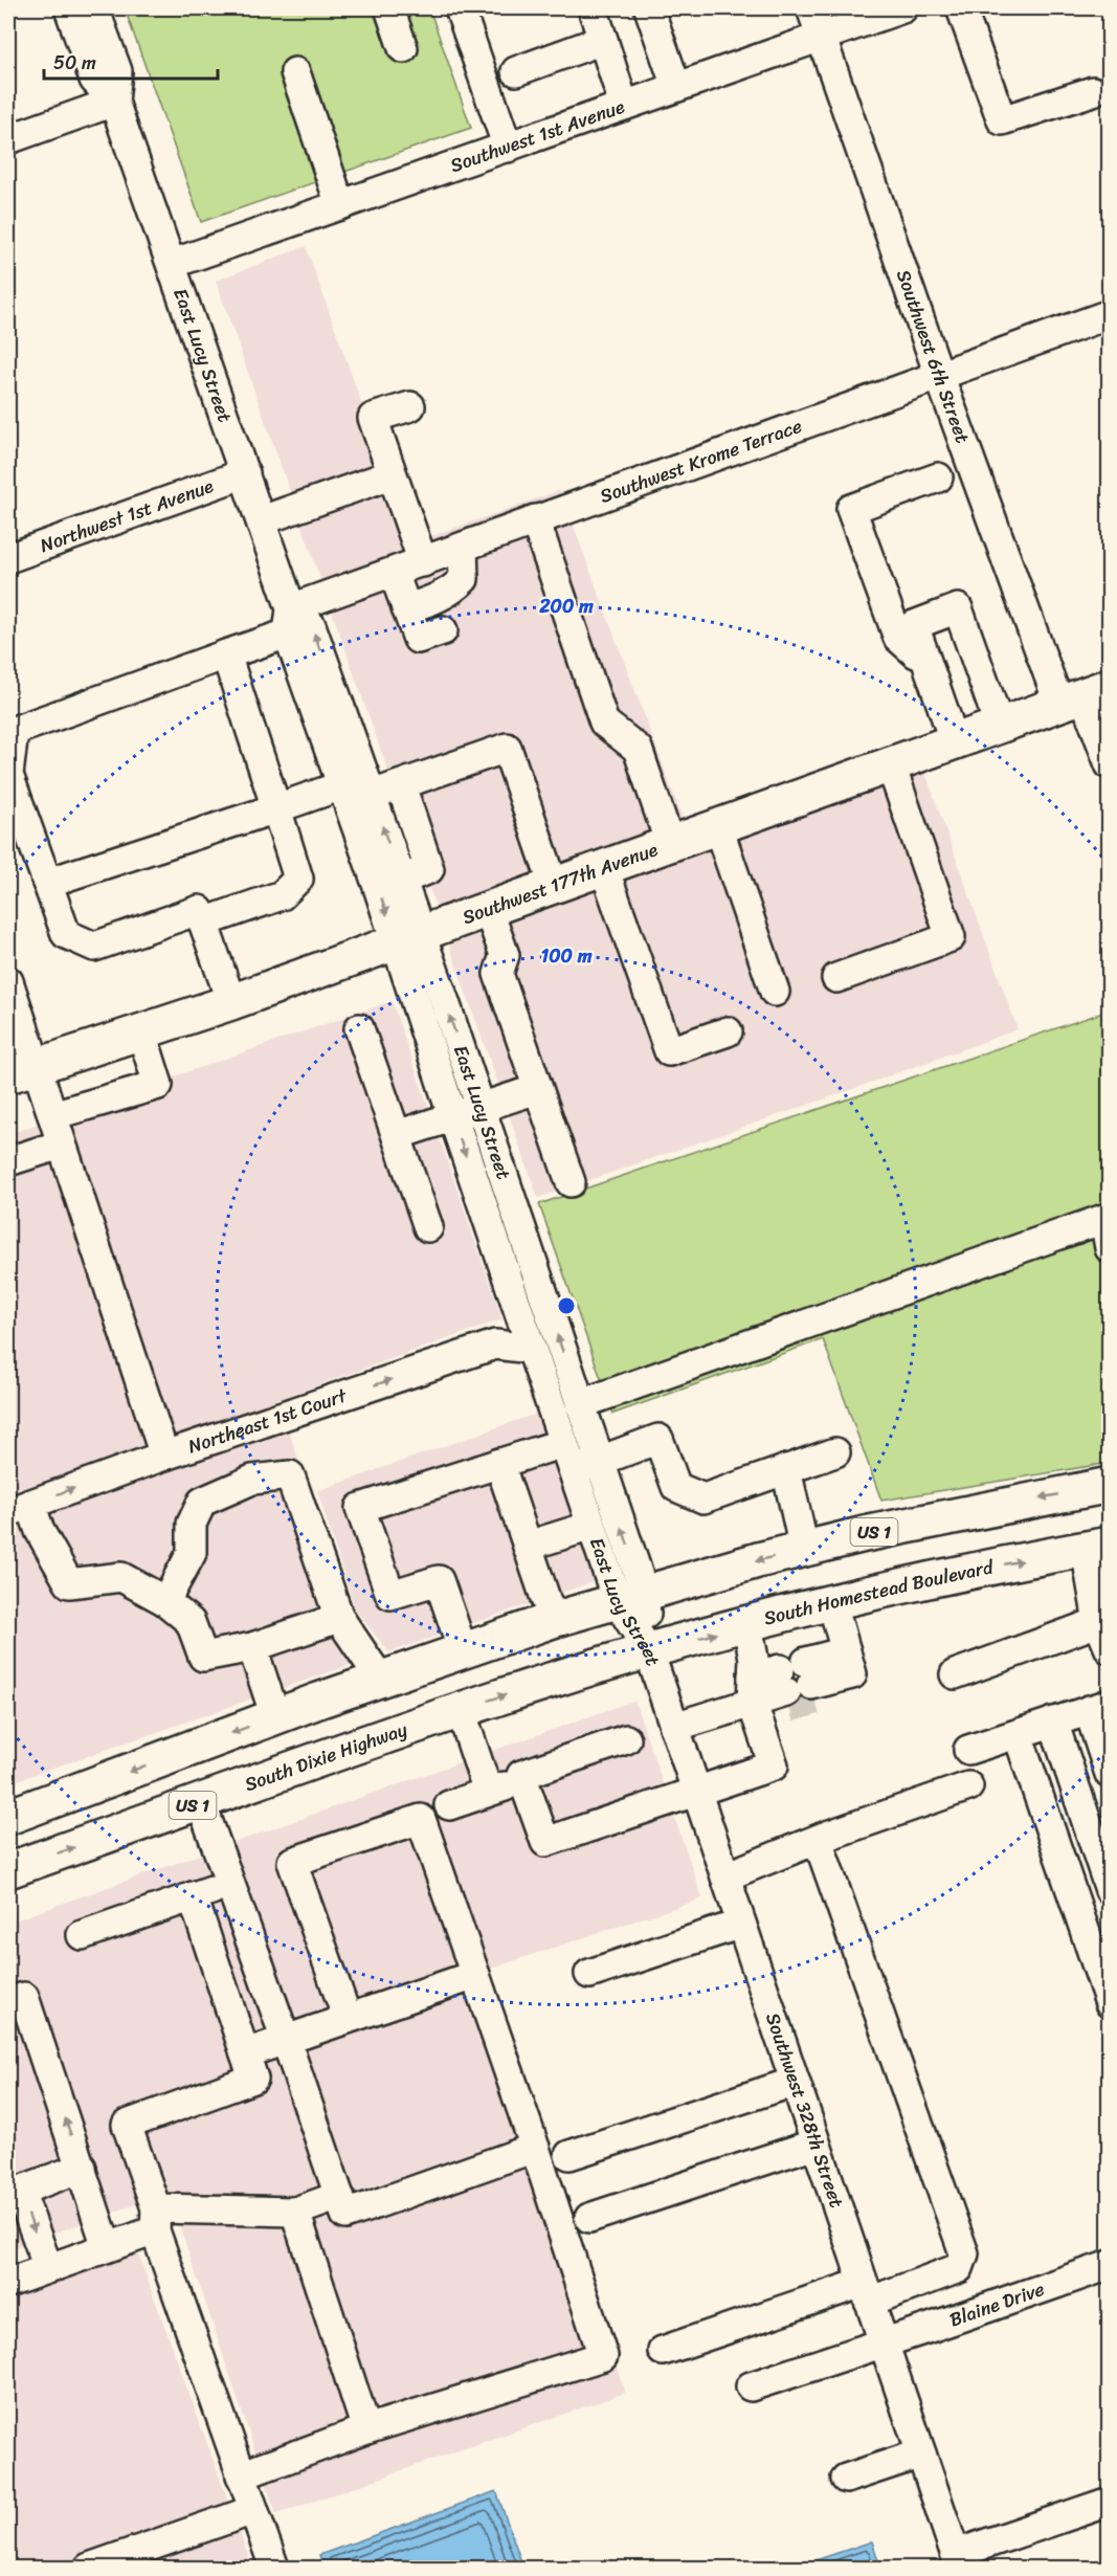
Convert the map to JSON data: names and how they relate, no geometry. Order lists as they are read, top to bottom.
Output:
{
  "streets": {
    "main road": [
      "Southwest 177th Avenue",
      "US 1",
      "South Homestead Boulevard",
      "South Dixie Highway"
    ],
    "street": [
      "Southwest 1st Avenue",
      "East Lucy Street",
      "Southwest 6th Street",
      "Southwest Krome Terrace",
      "Northwest 1st Avenue",
      "Northeast 1st Court",
      "Southwest 328th Street",
      "Blaine Drive"
    ]
  },
  "crossings": [
    ["Southwest 1st Avenue", "East Lucy Street"],
    ["Southwest 1st Avenue", "Southwest 6th Street"],
    ["East Lucy Street", "Southwest Krome Terrace"],
    ["East Lucy Street", "Northwest 1st Avenue"],
    ["East Lucy Street", "Southwest 177th Avenue"],
    ["East Lucy Street", "Northeast 1st Court"],
    ["East Lucy Street", "US 1"],
    ["East Lucy Street", "South Homestead Boulevard"],
    ["East Lucy Street", "South Dixie Highway"],
    ["East Lucy Street", "Southwest 328th Street"],
    ["Southwest 6th Street", "Southwest Krome Terrace"],
    ["Southwest 6th Street", "Southwest 177th Avenue"],
    ["South Homestead Boulevard", "South Dixie Highway"],
    ["South Homestead Boulevard", "Southwest 328th Street"],
    ["South Dixie Highway", "Southwest 328th Street"],
    ["Southwest 328th Street", "Blaine Drive"]
  ],
  "scale_bar": "50 m",
  "rings": ["200 m", "100 m"]
}
